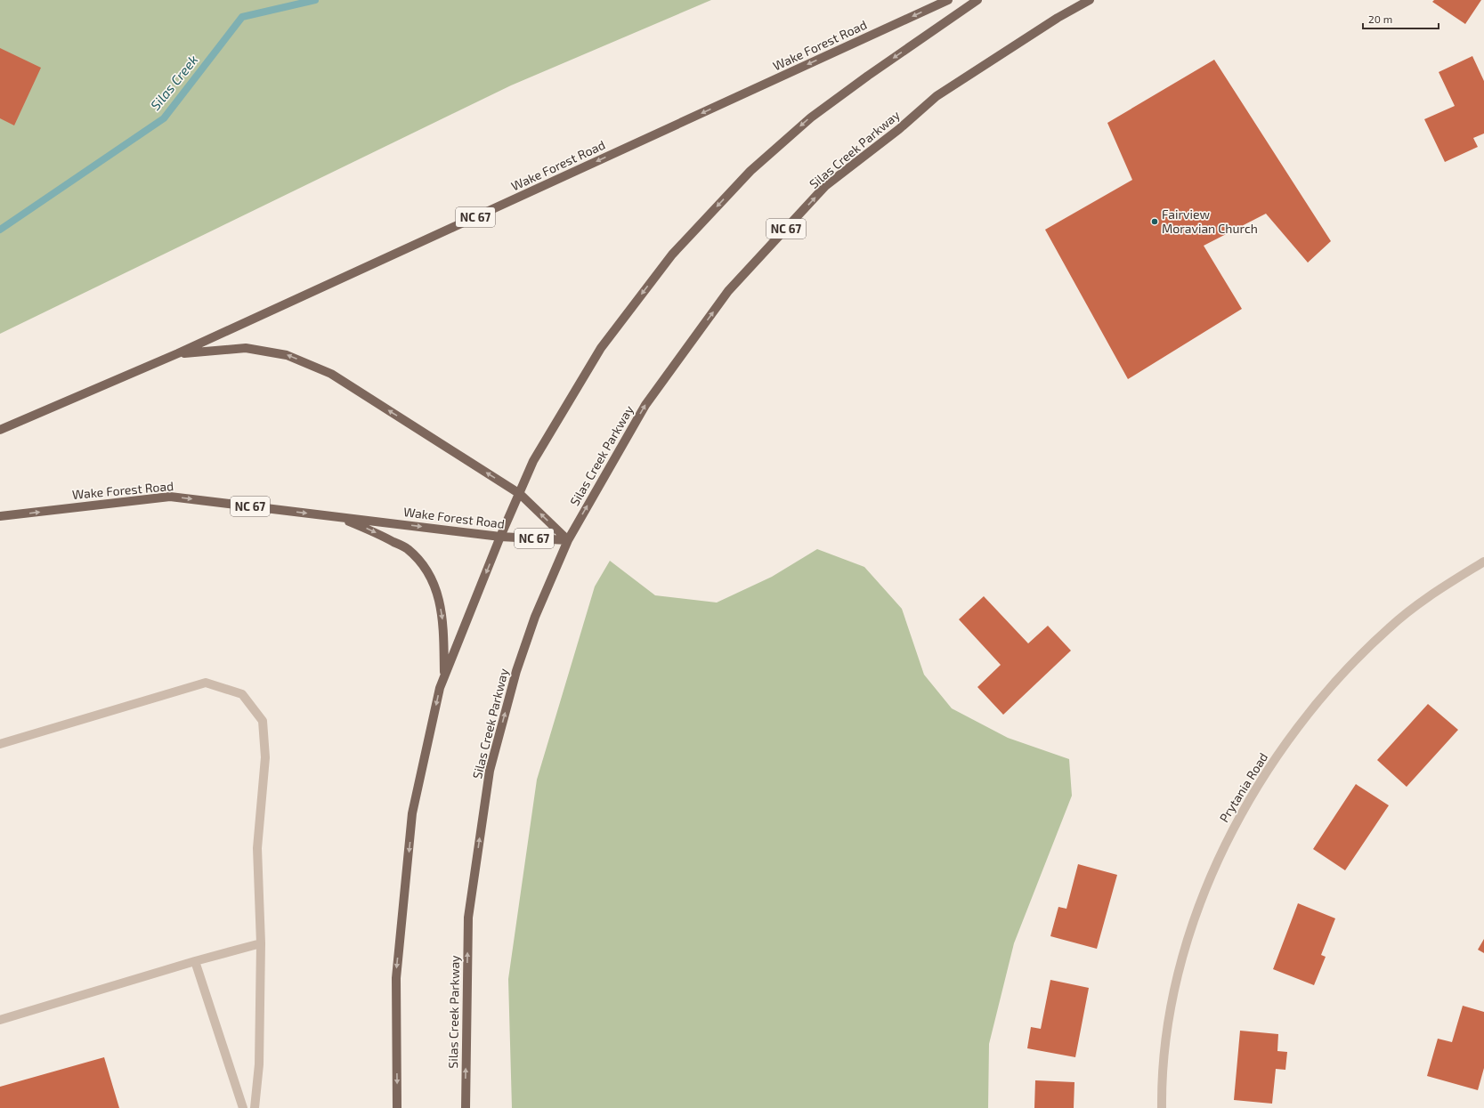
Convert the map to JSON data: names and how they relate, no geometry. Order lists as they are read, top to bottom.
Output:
{
  "streets": {
    "main road": ["Wake Forest Road", "Silas Creek Parkway", "NC 67"],
    "street": ["Prytania Road"]
  },
  "crossings": [
    ["Wake Forest Road", "Silas Creek Parkway"]
  ],
  "water": ["Silas Creek"],
  "places": ["Fairview Moravian Church"],
  "scale_bar": "20 m"
}
